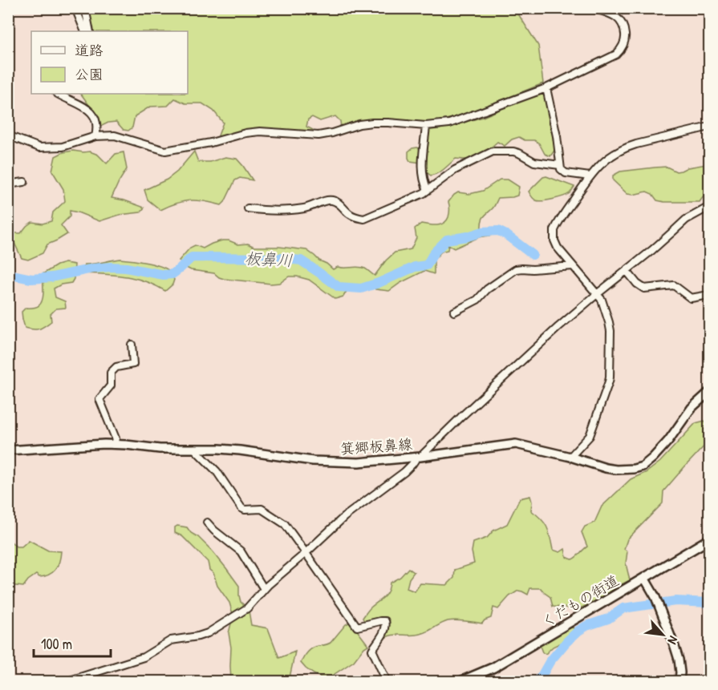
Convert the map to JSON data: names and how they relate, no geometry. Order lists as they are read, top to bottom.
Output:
{
  "streets": {
    "highway": ["くだもの街道"],
    "main road": ["箕郷板鼻線"]
  },
  "water": ["板鼻川"],
  "legend": ["道路", "公園"],
  "scale_bar": "100 m",
  "north": "bottom right"
}
